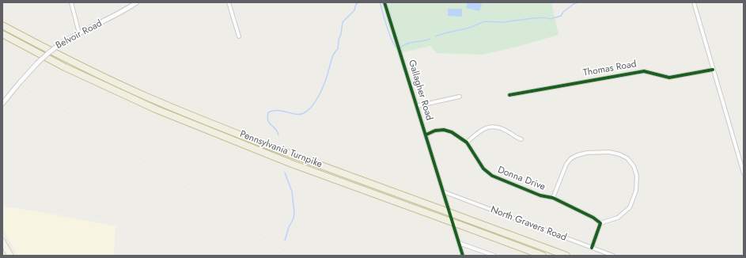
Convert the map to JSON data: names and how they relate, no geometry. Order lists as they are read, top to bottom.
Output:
{
  "streets": {
    "highway": ["Pennsylvania Turnpike"],
    "street": [
      "Belvoir Road",
      "Thomas Road",
      "Gallagher Road",
      "Donna Drive",
      "North Gravers Road"
    ]
  },
  "crossings": [
    ["Gallagher Road", "Donna Drive"],
    ["Gallagher Road", "North Gravers Road"]
  ]
}
